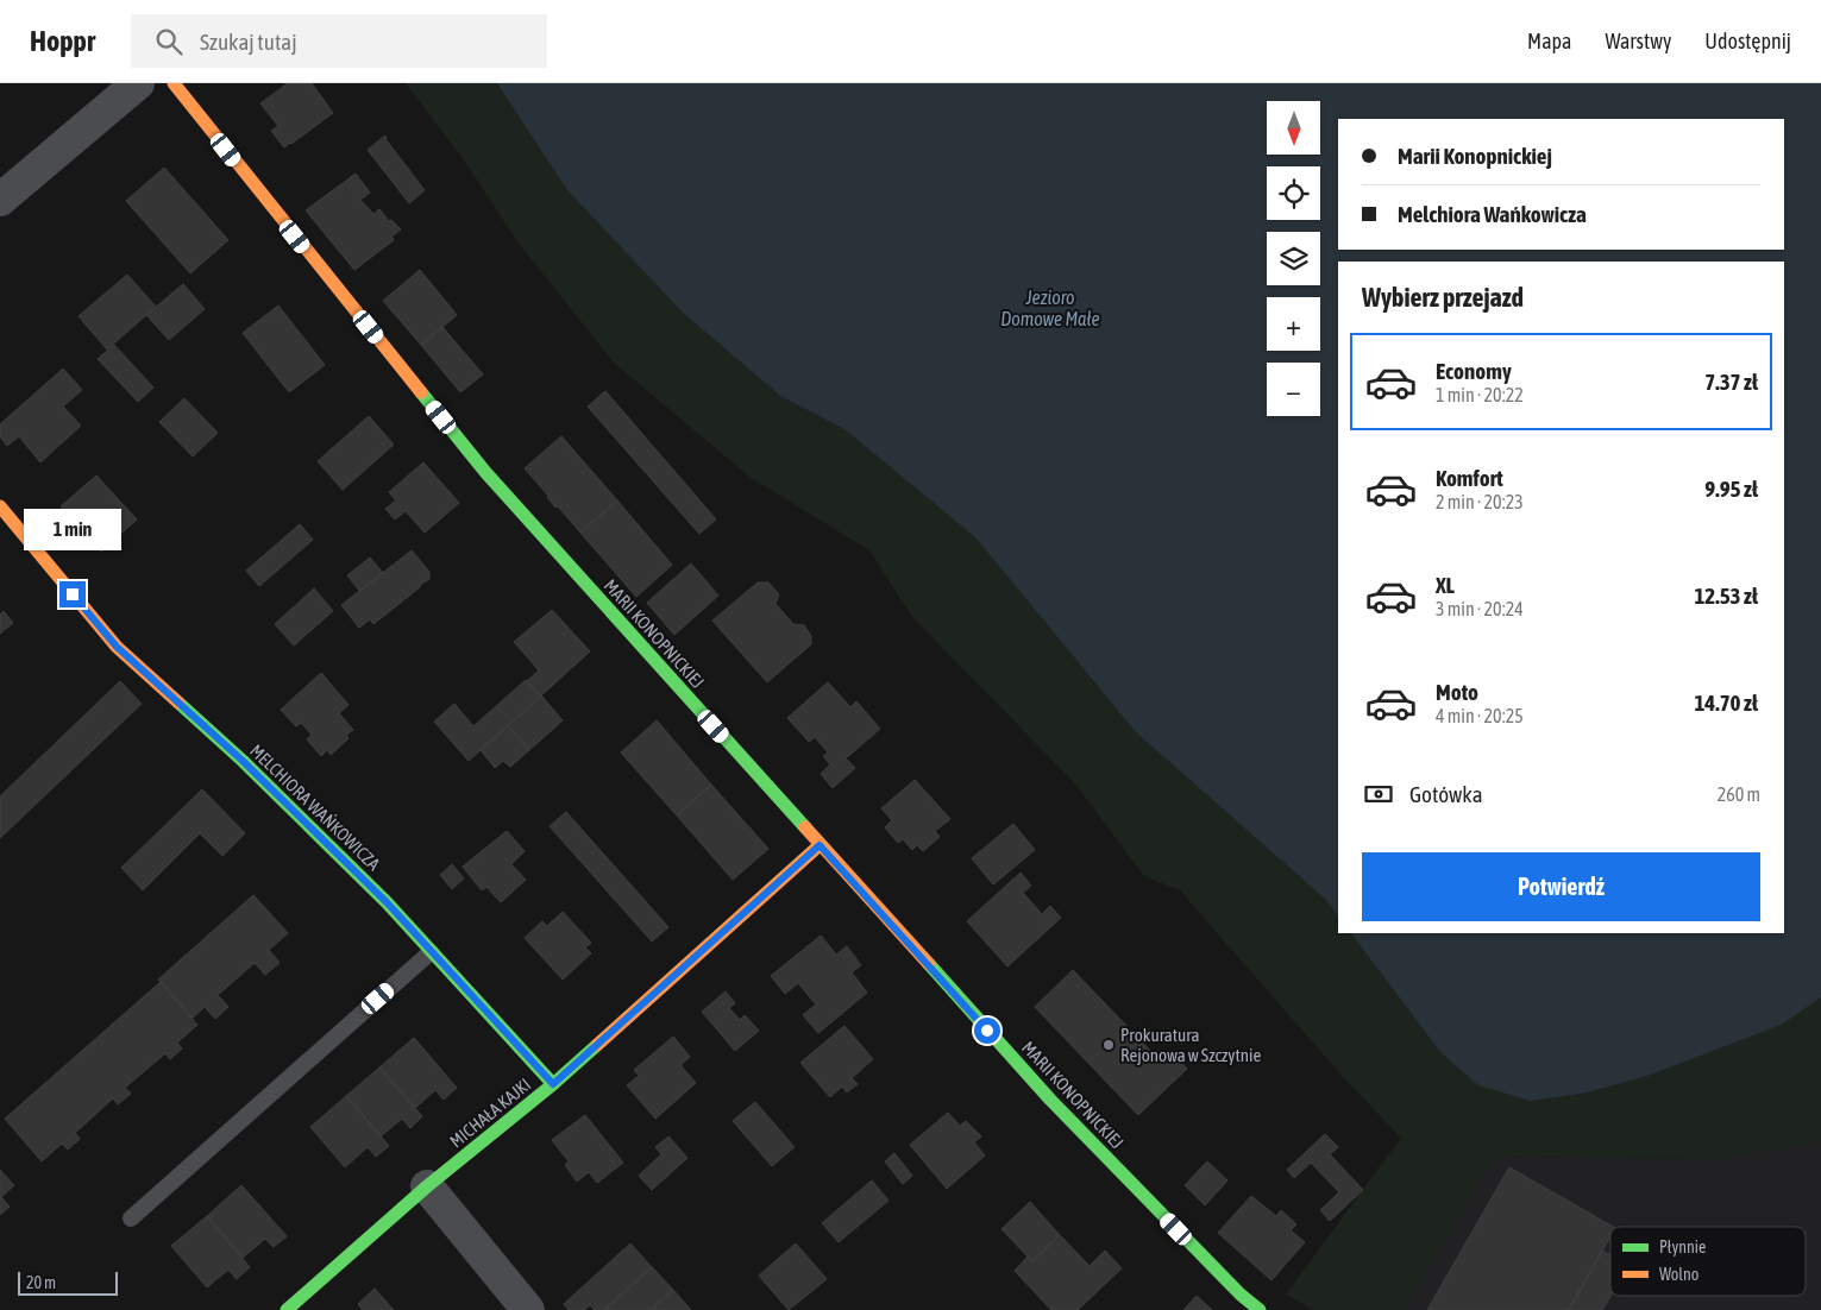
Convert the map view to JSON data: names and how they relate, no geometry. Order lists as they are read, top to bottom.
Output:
{
  "streets": {
    "street": ["MARII KONOPNICKIEJ", "MELCHIORA WAŃKOWICZA", "MICHAŁA KAJKI"]
  },
  "crossings": [
    ["MARII KONOPNICKIEJ", "MICHAŁA KAJKI"],
    ["MELCHIORA WAŃKOWICZA", "MICHAŁA KAJKI"]
  ],
  "water": ["Jezioro Domowe Małe"],
  "places": ["Prokuratura Rejonowa w Szczytnie"],
  "legend": ["Płynnie", "Wolno"],
  "scale_bar": "20 m",
  "north": "bottom",
  "page": {
    "header": "Hoppr",
    "search": "Szukaj tutaj",
    "nav": ["Mapa", "Warstwy", "Udostępnij"],
    "map_buttons": ["+", "−"],
    "banner": ["Marii Konopnickiej", "Melchiora Wańkowicza"],
    "heading": "Wybierz przejazd",
    "list": [
      {
        "name": "Economy",
        "note": "1 min · 20:22",
        "value": "7.37 zł"
      },
      {
        "name": "Komfort",
        "note": "2 min · 20:23",
        "value": "9.95 zł"
      },
      {
        "name": "XL",
        "note": "3 min · 20:24",
        "value": "12.53 zł"
      },
      {
        "name": "Moto",
        "note": "4 min · 20:25",
        "value": "14.70 zł"
      }
    ],
    "bubble": "1 min",
    "pay": ["Gotówka", "260 m"],
    "buttons": "Potwierdź",
    "scale": "20 m"
  }
}
